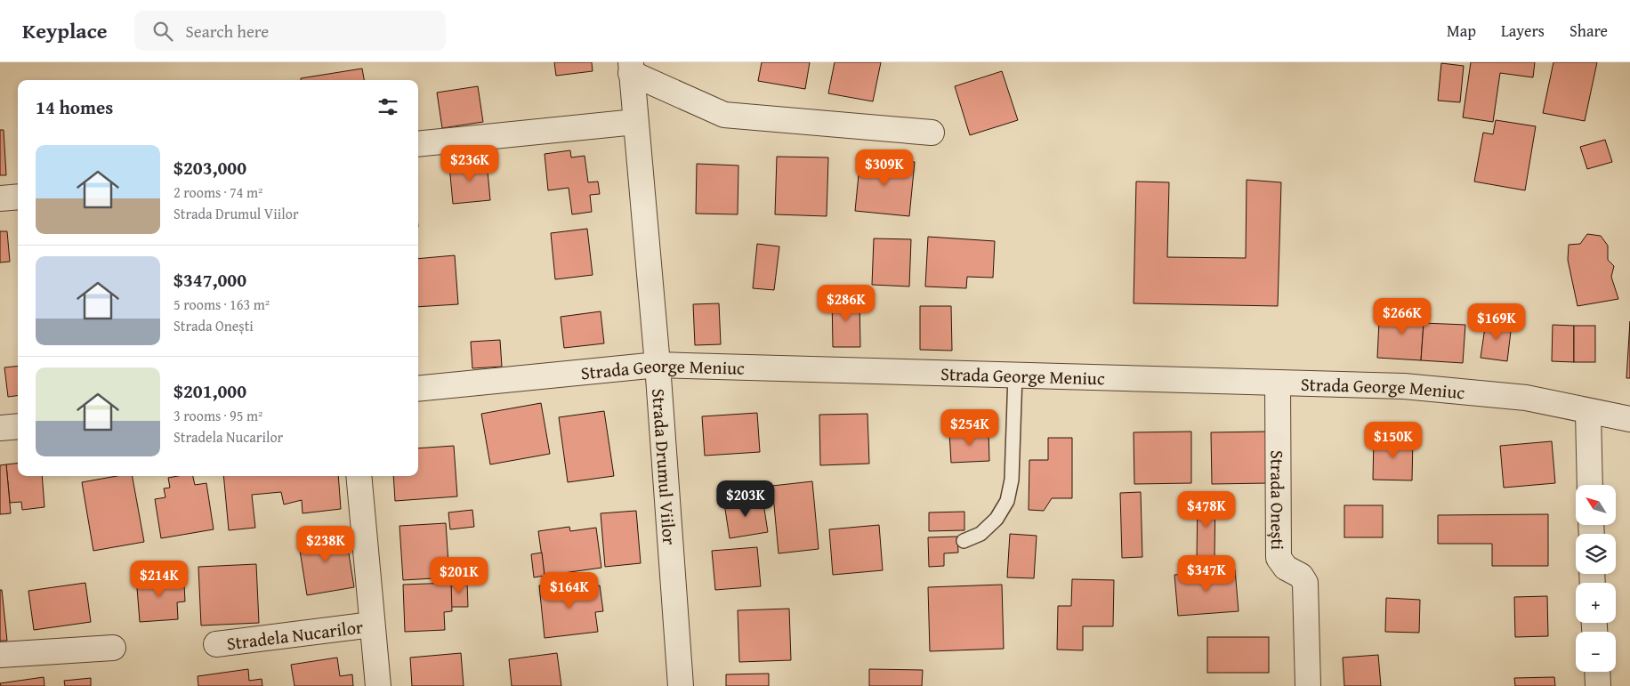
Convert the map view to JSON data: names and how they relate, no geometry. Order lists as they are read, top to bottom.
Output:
{
  "streets": {
    "street": [
      "Strada George Meniuc",
      "Strada Drumul Viilor",
      "Strada Onești",
      "Stradela Nucarilor"
    ]
  },
  "crossings": [
    ["Strada George Meniuc", "Strada Drumul Viilor"],
    ["Strada George Meniuc", "Strada Onești"]
  ],
  "north": "top left",
  "page": {
    "header": "Keyplace",
    "search": "Search here",
    "nav": ["Map", "Layers", "Share"],
    "heading": "14 homes",
    "list": [
      {
        "name": "$203,000",
        "note": "2 rooms · 74 m² · Strada Drumul Viilor"
      },
      {
        "name": "$347,000",
        "note": "5 rooms · 163 m² · Strada Onești"
      },
      {
        "name": "$201,000",
        "note": "3 rooms · 95 m² · Stradela Nucarilor"
      }
    ],
    "price": [
      "$236K",
      "$309K",
      "$286K",
      "$266K",
      "$169K",
      "$254K",
      "$150K",
      "$203K",
      "$478K",
      "$238K",
      "$347K",
      "$201K",
      "$214K",
      "$164K"
    ],
    "map_buttons": ["+", "−"]
  }
}
